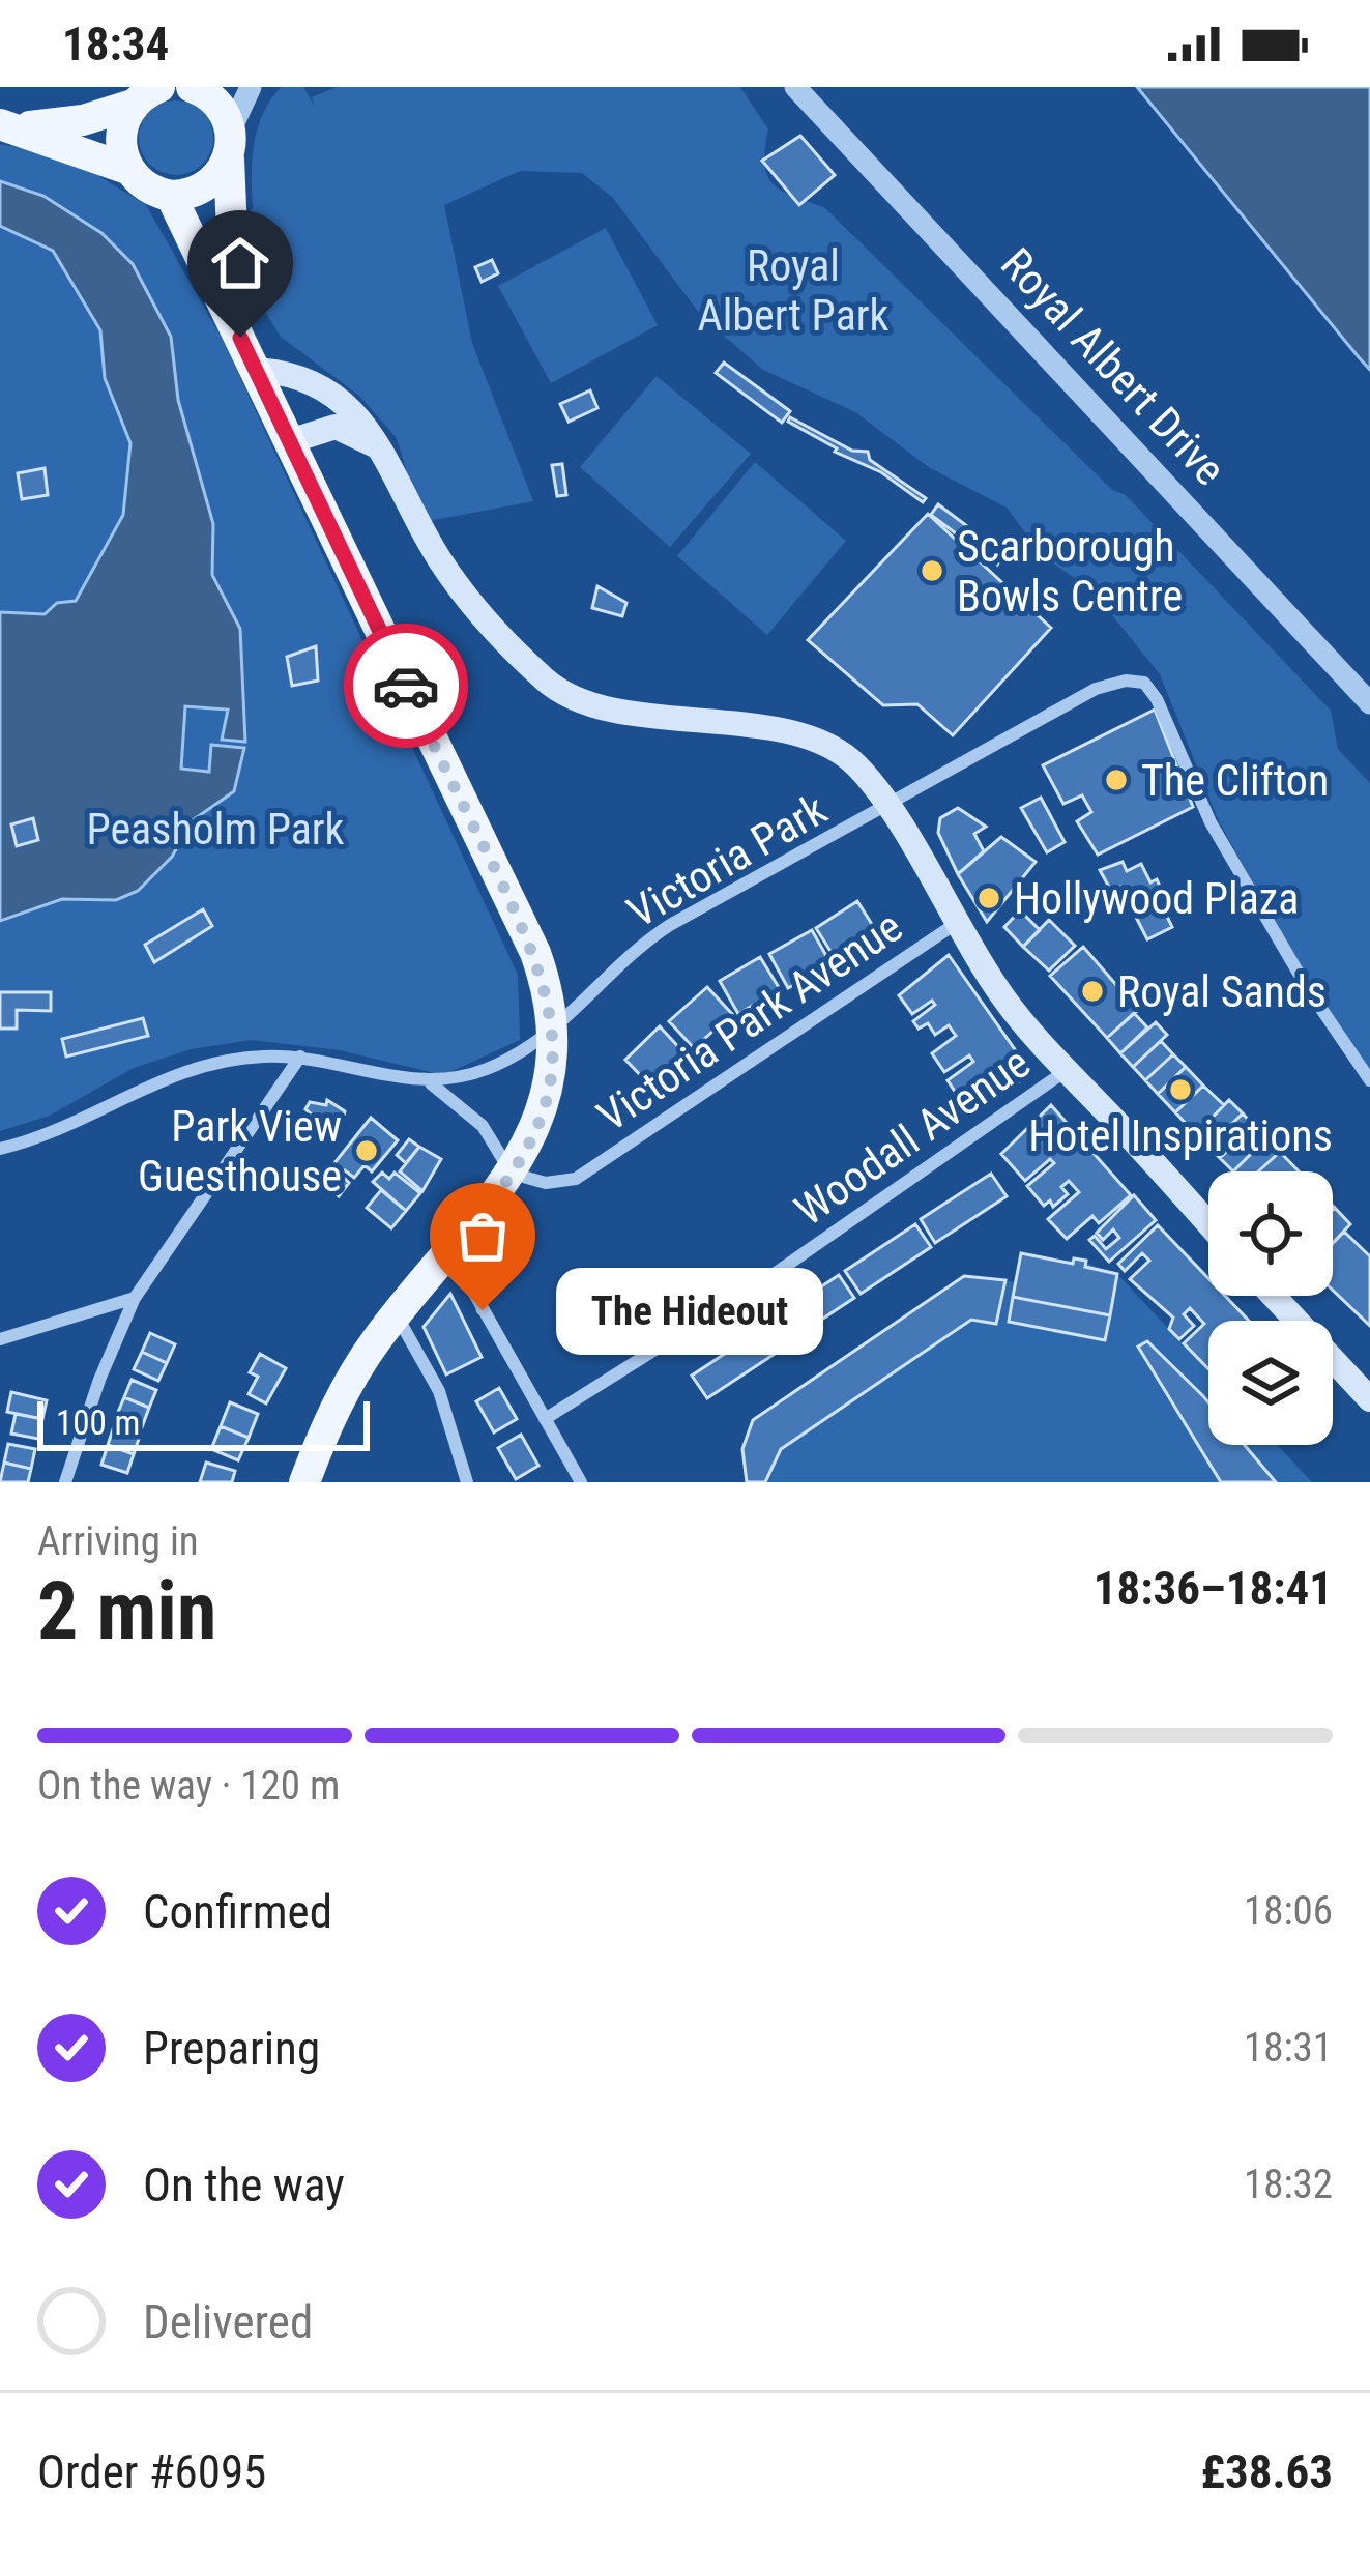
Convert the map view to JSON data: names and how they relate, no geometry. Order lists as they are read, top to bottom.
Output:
{
  "streets": {
    "street": [
      "Royal Albert Drive",
      "Victoria Park",
      "Victoria Park Avenue",
      "Woodall Avenue"
    ]
  },
  "parks": ["Royal Albert Park", "Peasholm Park"],
  "places": [
    "Scarborough Bowls Centre",
    "The Clifton",
    "Hollywood Plaza",
    "Royal Sands",
    "Hotel Inspirations",
    "Park View Guesthouse",
    "The Hideout"
  ],
  "scale_bar": "100 m",
  "page": {
    "status": "18:34",
    "bubble": "The Hideout",
    "scale": "100 m",
    "heading": ["2 min", "Arriving in", "18:36–18:41"],
    "panel": ["Order #6095", "£38.63"],
    "bar": "On the way · 120 m",
    "list": [
      ["Confirmed", "18:06"],
      ["Preparing", "18:31"],
      ["On the way", "18:32"],
      "Delivered"
    ]
  }
}
